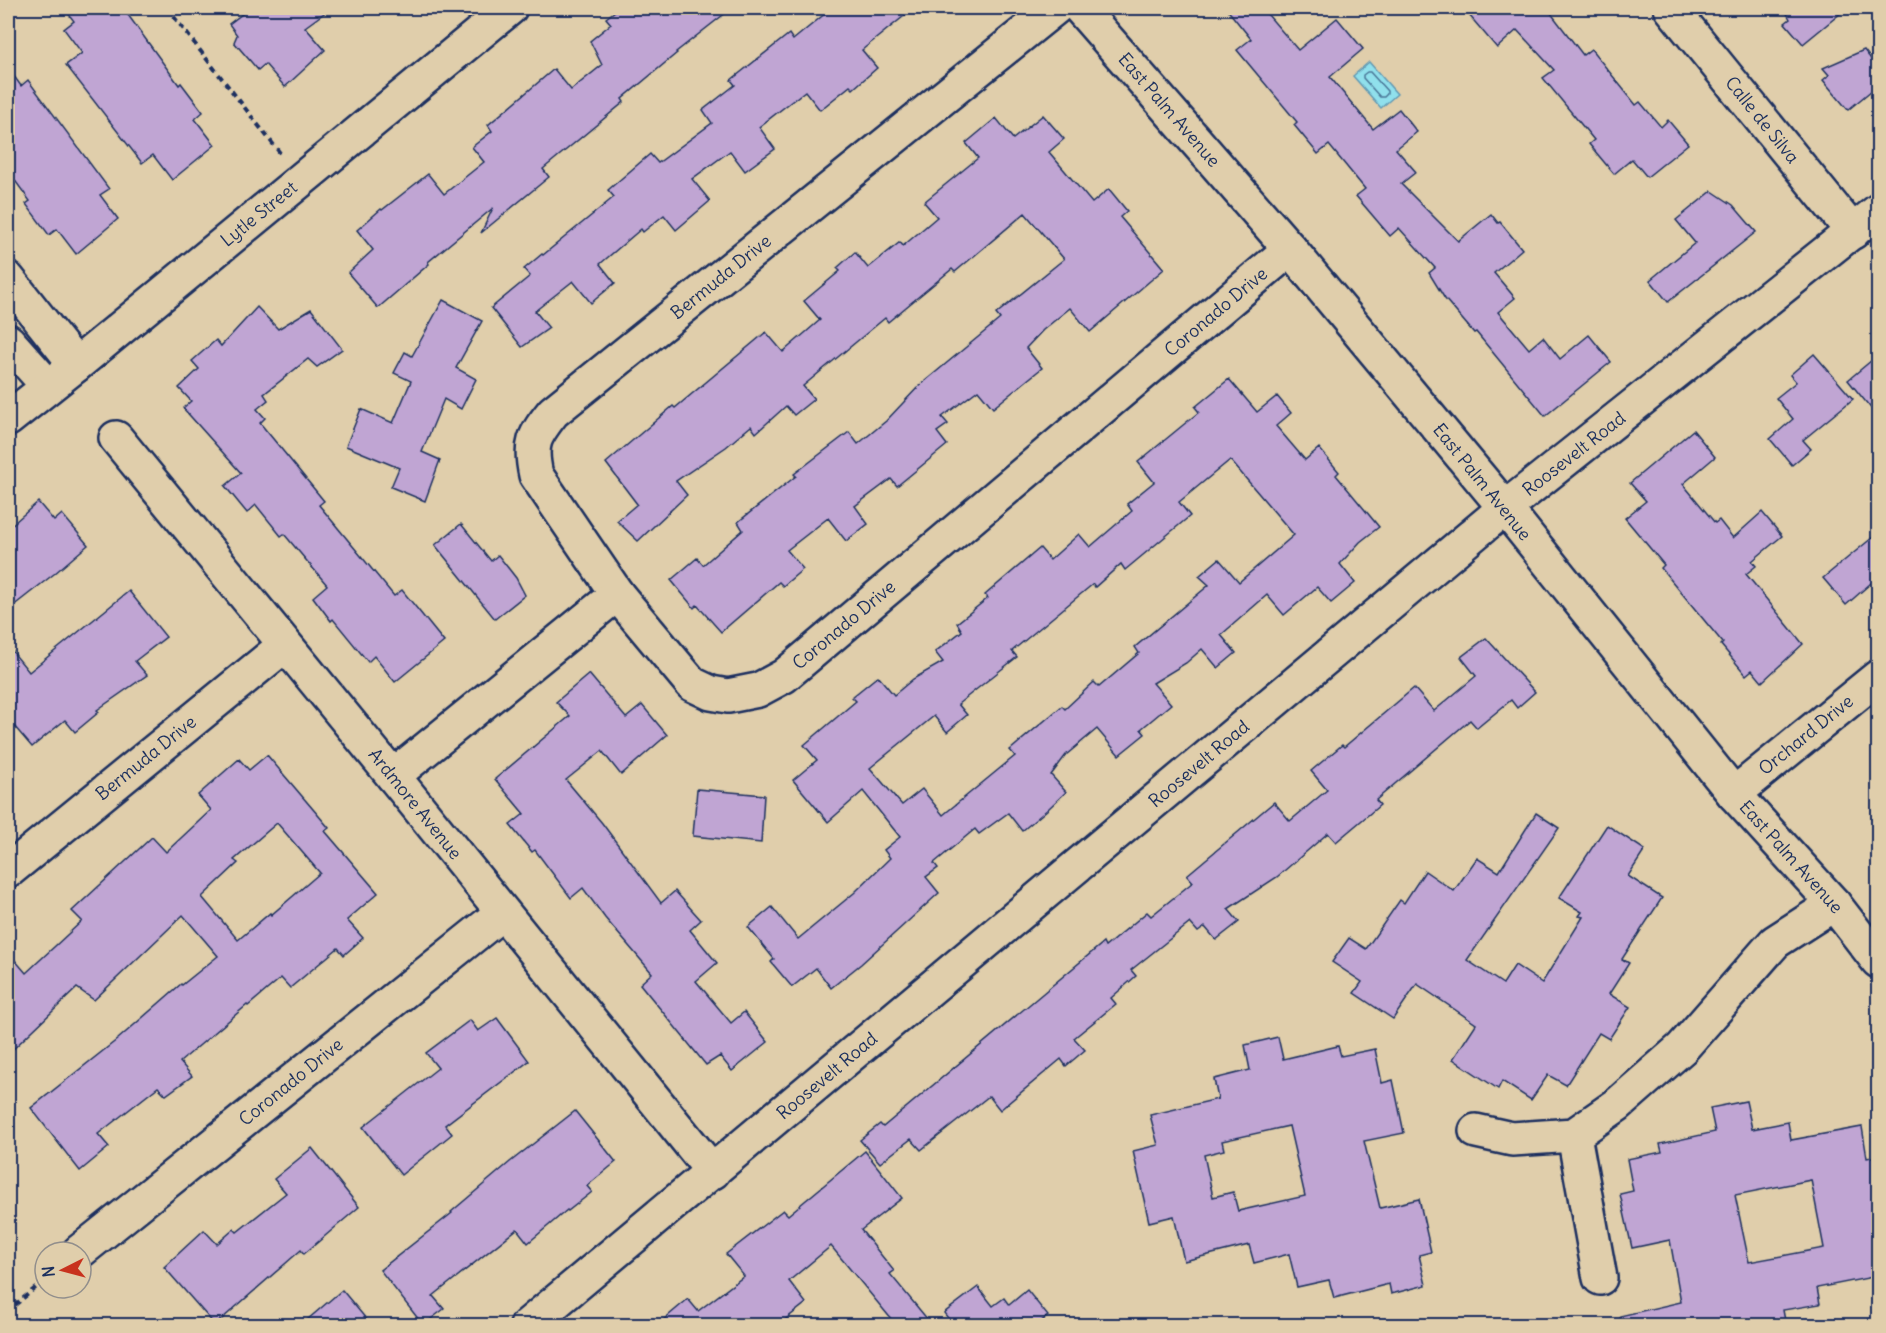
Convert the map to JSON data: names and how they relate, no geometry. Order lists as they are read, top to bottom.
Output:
{
  "streets": {
    "street": [
      "East Palm Avenue",
      "Calle de Silva",
      "Lytle Street",
      "Bermuda Drive",
      "Coronado Drive",
      "Roosevelt Road",
      "Orchard Drive",
      "Ardmore Avenue"
    ]
  },
  "crossings": [
    ["East Palm Avenue", "Coronado Drive"],
    ["East Palm Avenue", "Roosevelt Road"],
    ["East Palm Avenue", "Orchard Drive"],
    ["Calle de Silva", "Roosevelt Road"],
    ["Bermuda Drive", "Coronado Drive"],
    ["Bermuda Drive", "Ardmore Avenue"],
    ["Coronado Drive", "Ardmore Avenue"],
    ["Roosevelt Road", "Ardmore Avenue"]
  ],
  "north": "left"
}
